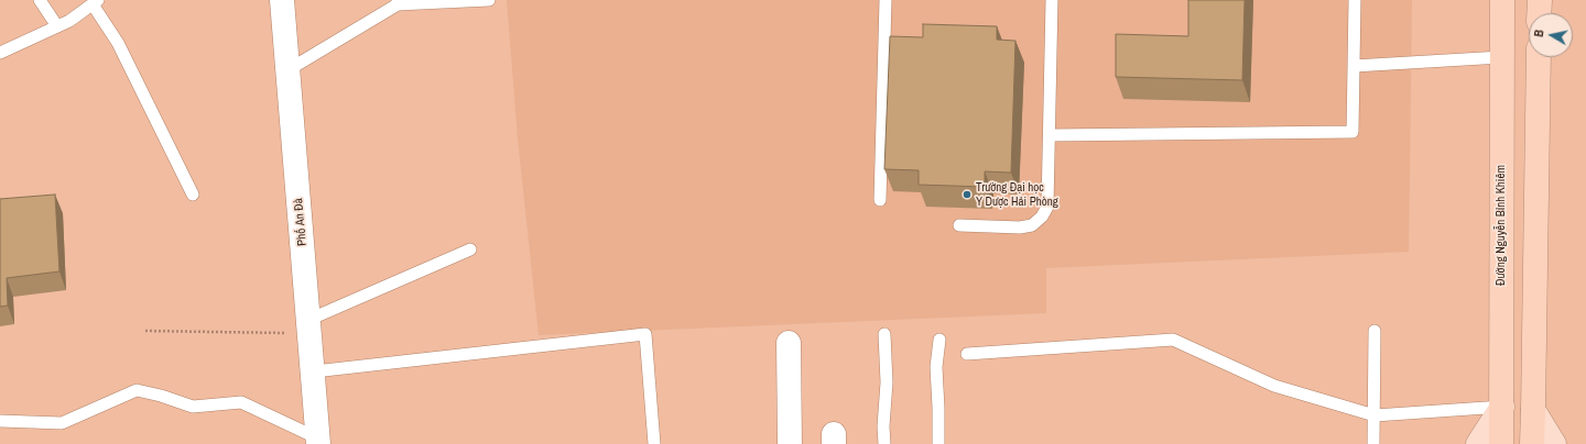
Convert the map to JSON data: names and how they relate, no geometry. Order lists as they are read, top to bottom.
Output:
{
  "streets": {
    "highway": ["Đường Nguyễn Bỉnh Khiêm"],
    "street": ["Phố An Đà"]
  },
  "places": ["Trường Đại học Y Dược Hải Phòng"],
  "north": "left"
}
